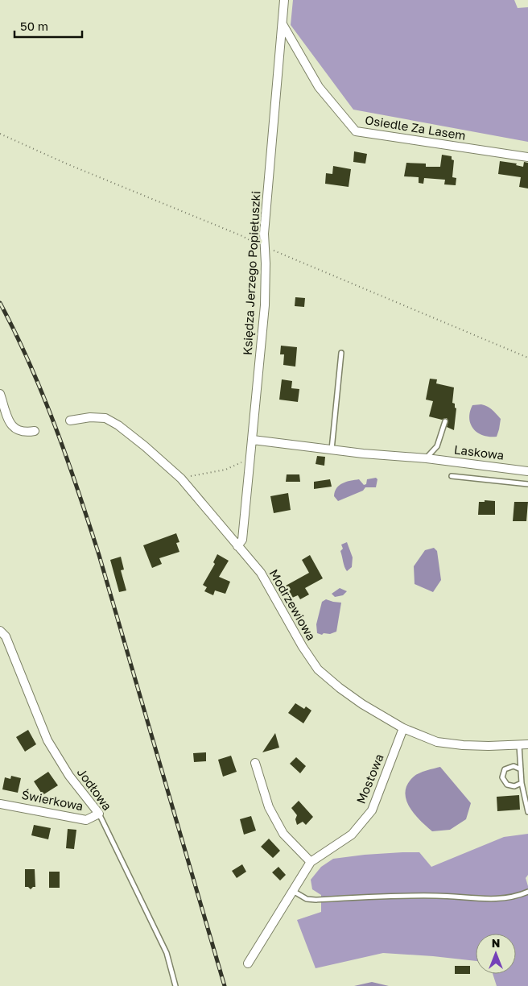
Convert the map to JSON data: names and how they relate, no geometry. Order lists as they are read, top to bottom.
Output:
{
  "streets": {
    "street": [
      "Osiedle Za Lasem",
      "Księdza Jerzego Popiełuszki",
      "Laskowa",
      "Modrzewiowa",
      "Mostowa",
      "Jodłowa",
      "Świerkowa"
    ]
  },
  "crossings": [
    ["Osiedle Za Lasem", "Księdza Jerzego Popiełuszki"],
    ["Księdza Jerzego Popiełuszki", "Laskowa"],
    ["Księdza Jerzego Popiełuszki", "Modrzewiowa"],
    ["Modrzewiowa", "Mostowa"],
    ["Jodłowa", "Świerkowa"]
  ],
  "scale_bar": "50 m",
  "north": "top"
}
